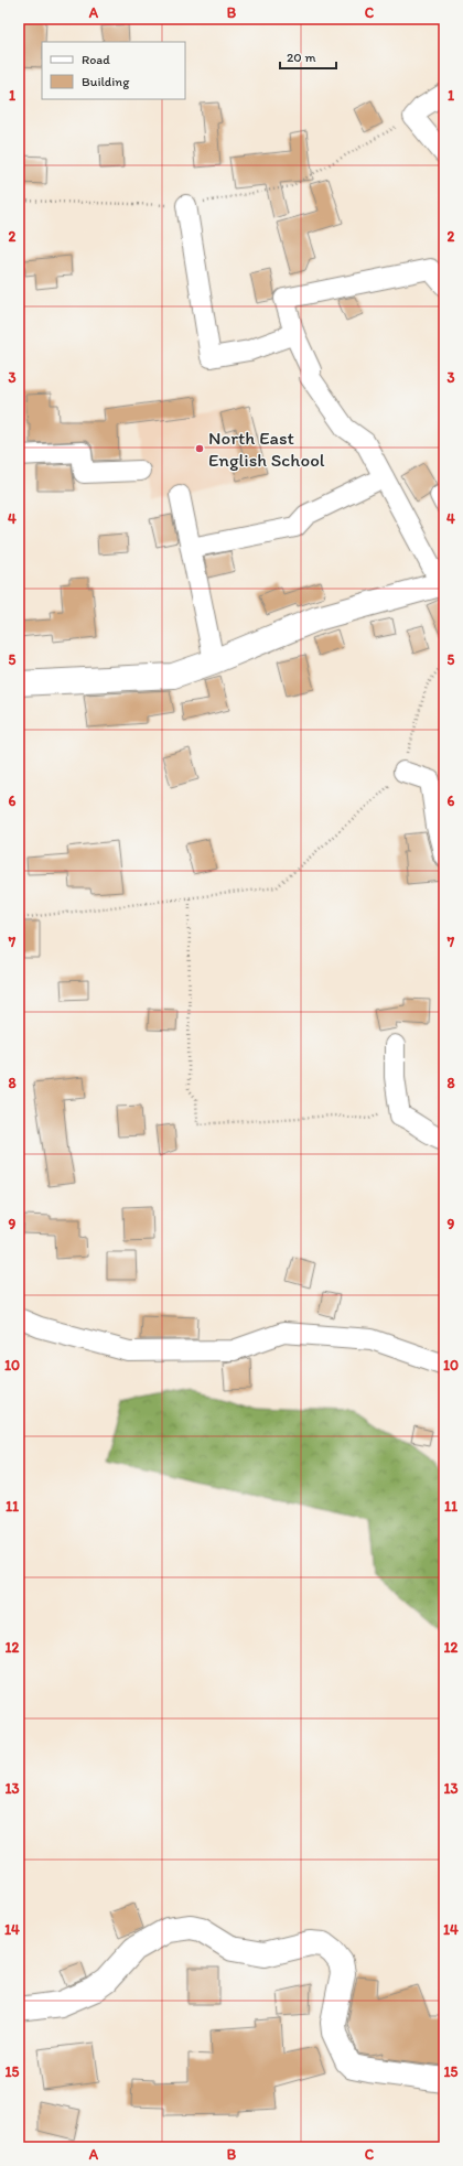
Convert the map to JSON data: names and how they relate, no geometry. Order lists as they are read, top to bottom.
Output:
{
  "places": ["North East English School"],
  "legend": ["Road", "Building"],
  "scale_bar": "20 m",
  "grid": {
    "columns": ["A", "B", "C"],
    "rows": [
      "1",
      "2",
      "3",
      "4",
      "5",
      "6",
      "7",
      "8",
      "9",
      "10",
      "11",
      "12",
      "13",
      "14",
      "15"
    ]
  }
}
